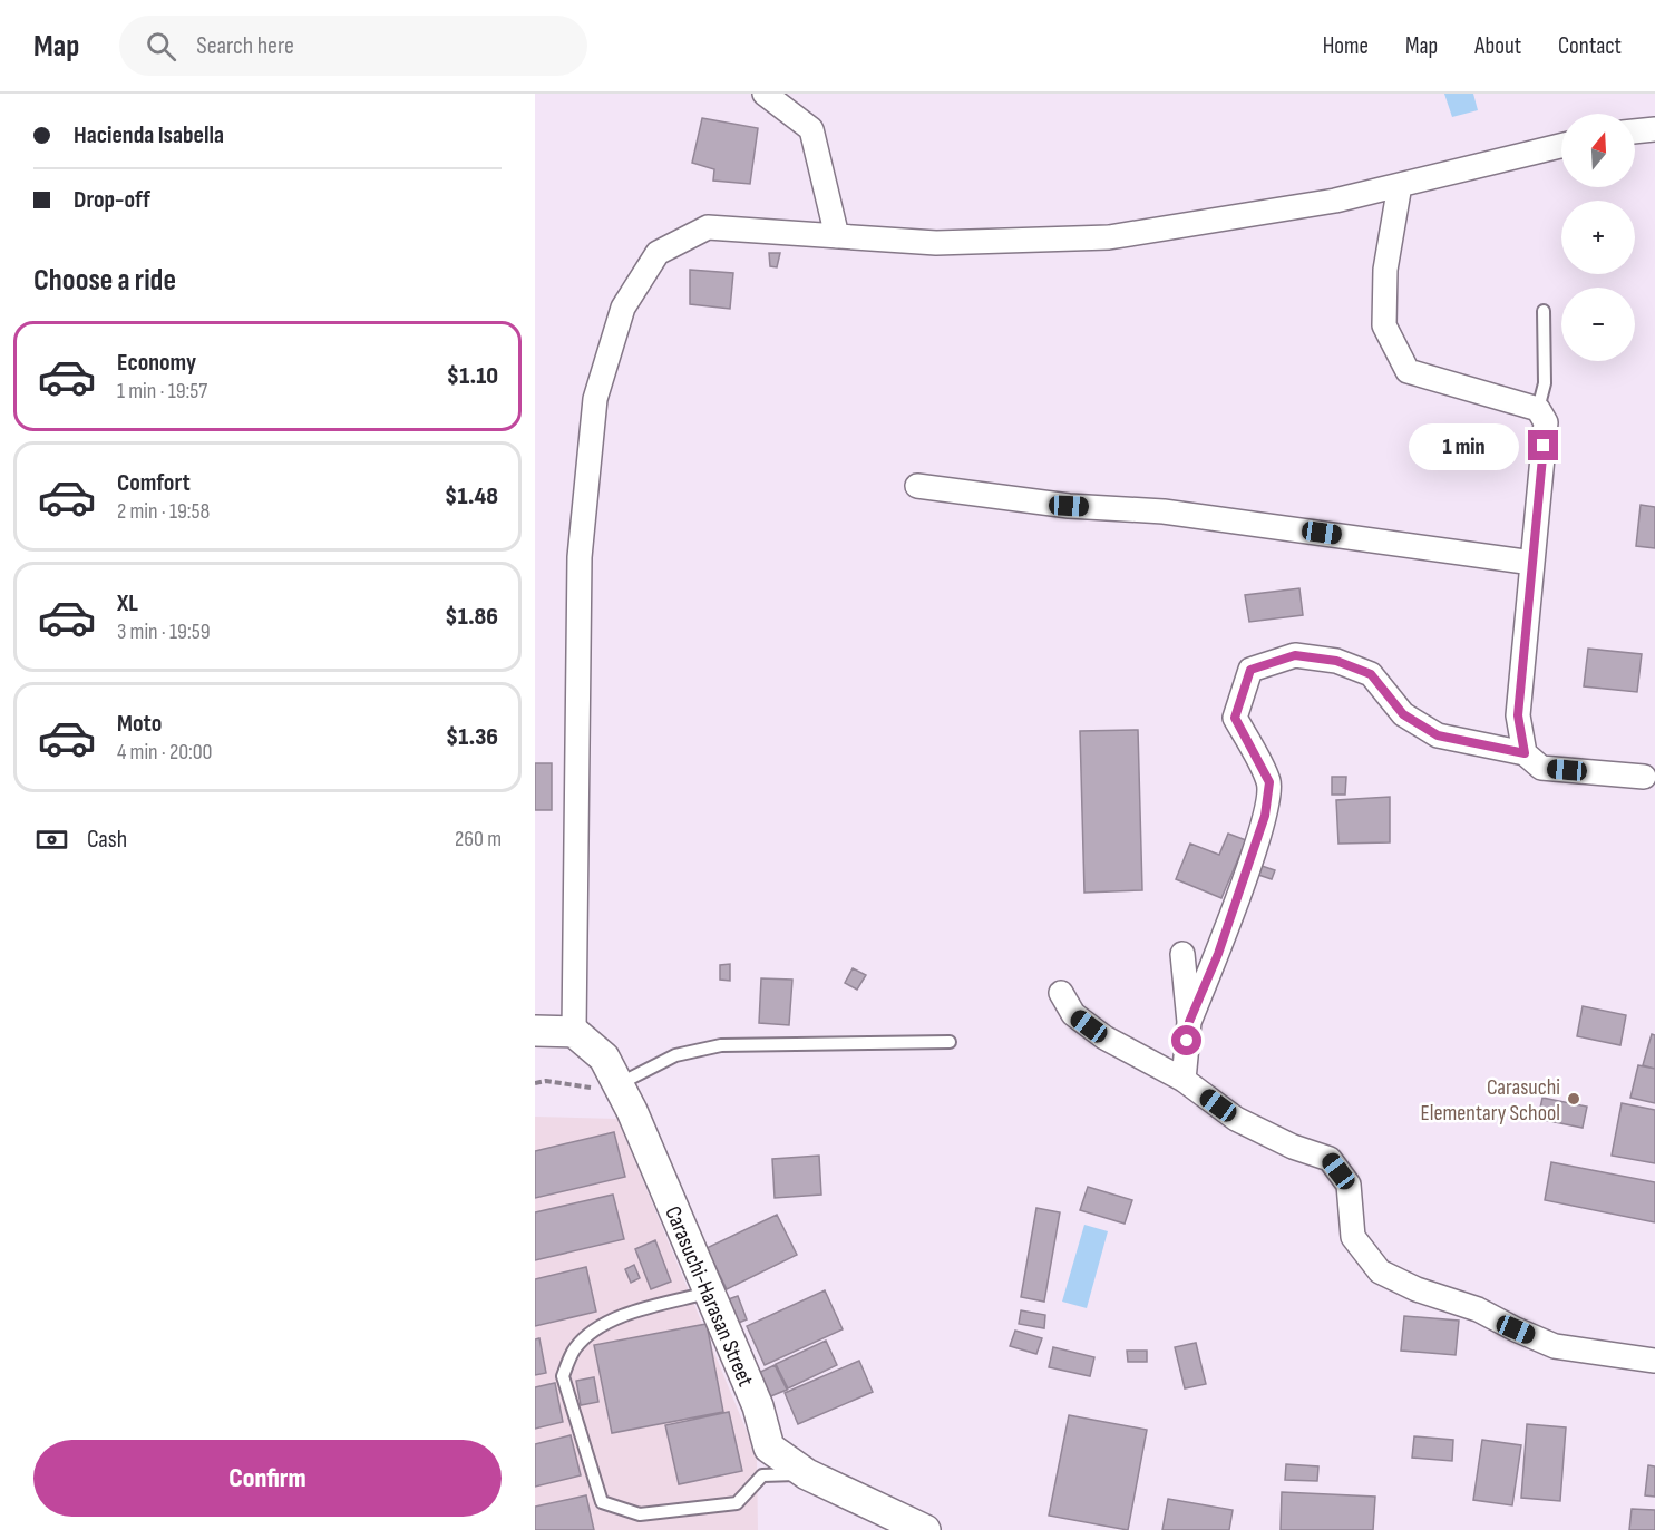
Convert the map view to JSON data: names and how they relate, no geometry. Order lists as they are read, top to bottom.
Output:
{
  "streets": {
    "street": ["Carasuchi-Harasan Street"]
  },
  "places": ["Carasuchi Elementary School"],
  "north": "top",
  "page": {
    "header": "Map",
    "search": "Search here",
    "nav": [
      "Home",
      "Map",
      "About",
      "Contact"
    ],
    "banner": ["Hacienda Isabella", "Drop-off"],
    "map_buttons": ["+", "−"],
    "heading": "Choose a ride",
    "list": [
      {
        "name": "Economy",
        "note": "1 min · 19:57",
        "value": "$1.10"
      },
      {
        "name": "Comfort",
        "note": "2 min · 19:58",
        "value": "$1.48"
      },
      {
        "name": "XL",
        "note": "3 min · 19:59",
        "value": "$1.86"
      },
      {
        "name": "Moto",
        "note": "4 min · 20:00",
        "value": "$1.36"
      }
    ],
    "bubble": "1 min",
    "pay": ["Cash", "260 m"],
    "buttons": "Confirm"
  }
}
